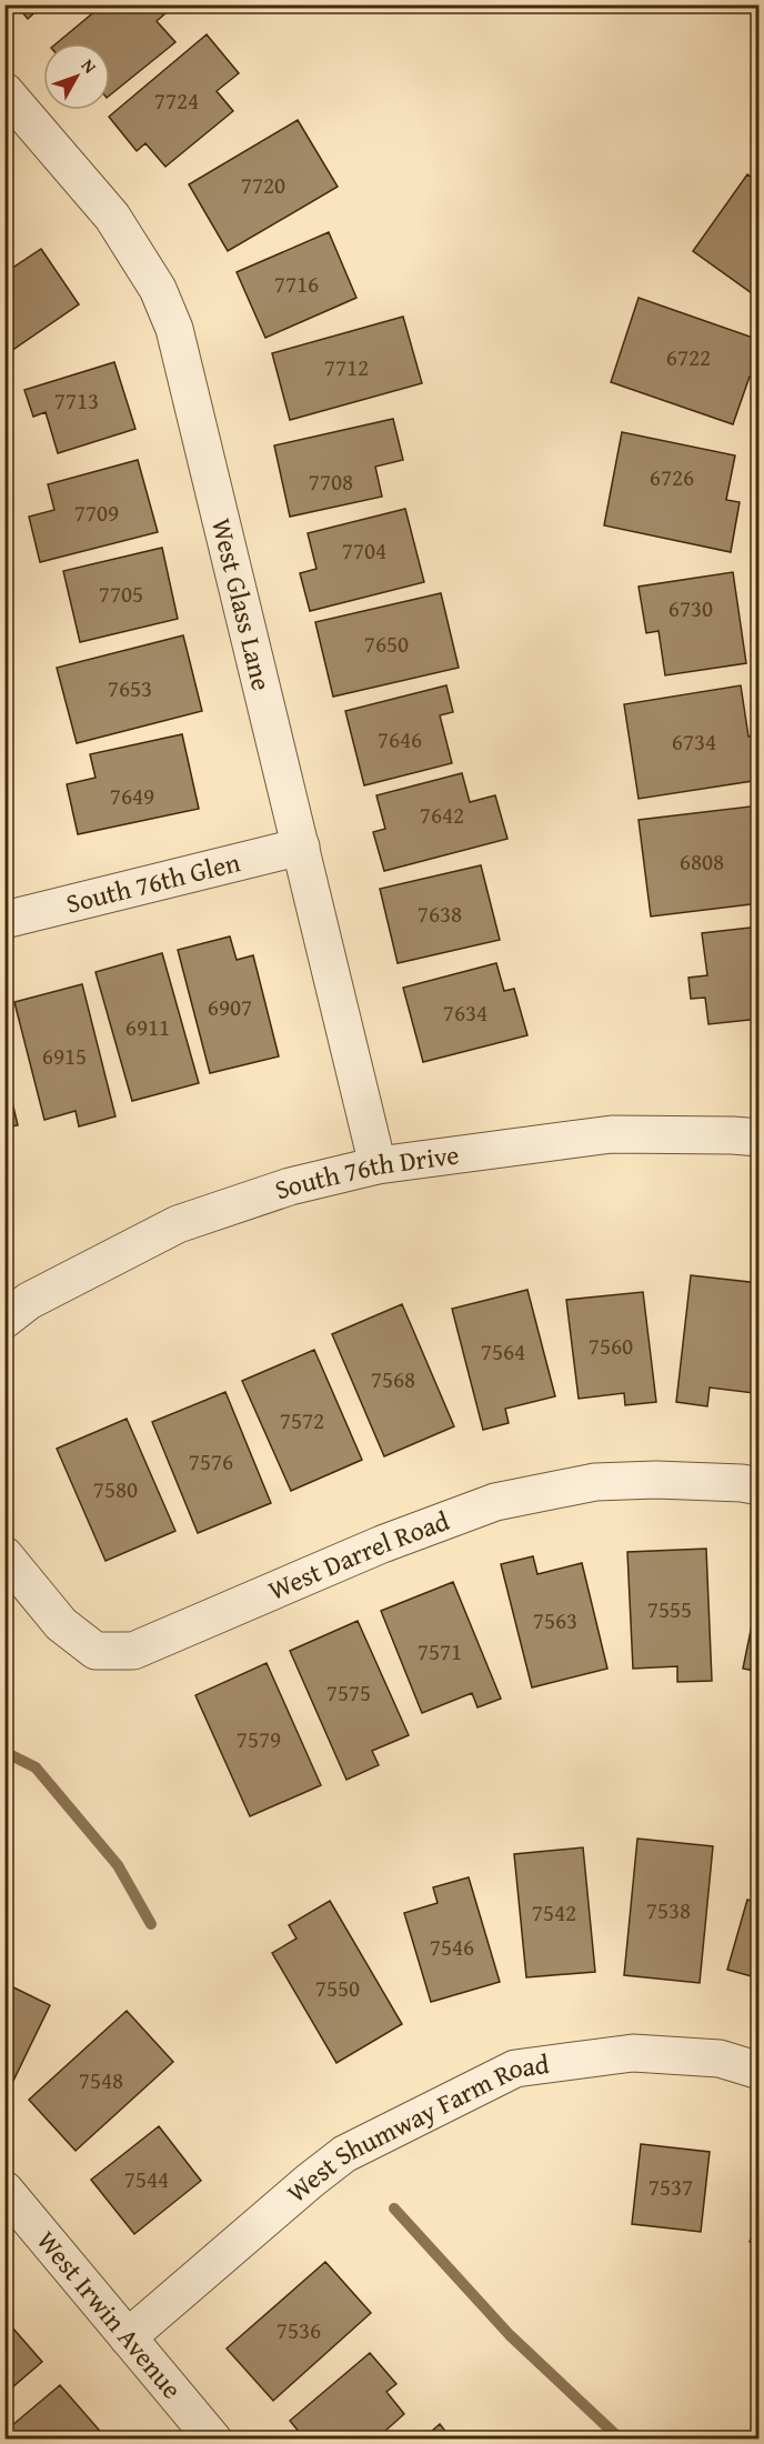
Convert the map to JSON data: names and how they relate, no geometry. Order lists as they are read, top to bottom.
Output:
{
  "streets": {
    "street": [
      "West Glass Lane",
      "South 76th Glen",
      "South 76th Drive",
      "West Darrel Road",
      "West Shumway Farm Road",
      "West Irwin Avenue"
    ]
  },
  "crossings": [
    ["West Glass Lane", "South 76th Glen"],
    ["West Glass Lane", "South 76th Drive"],
    ["West Shumway Farm Road", "West Irwin Avenue"]
  ],
  "house_numbers": [
    "7724",
    "7720",
    "7716",
    "6722",
    "7712",
    "7713",
    "6726",
    "7708",
    "7709",
    "7704",
    "7705",
    "6730",
    "7650",
    "7653",
    "7646",
    "6734",
    "7649",
    "7642",
    "6808",
    "7638",
    "6907",
    "7634",
    "6911",
    "6915",
    "7560",
    "7564",
    "7568",
    "7572",
    "7576",
    "7580",
    "7555",
    "7563",
    "7571",
    "7575",
    "7579",
    "7538",
    "7542",
    "7546",
    "7550",
    "7548",
    "7544",
    "7537",
    "7536"
  ],
  "north": "top right"
}
